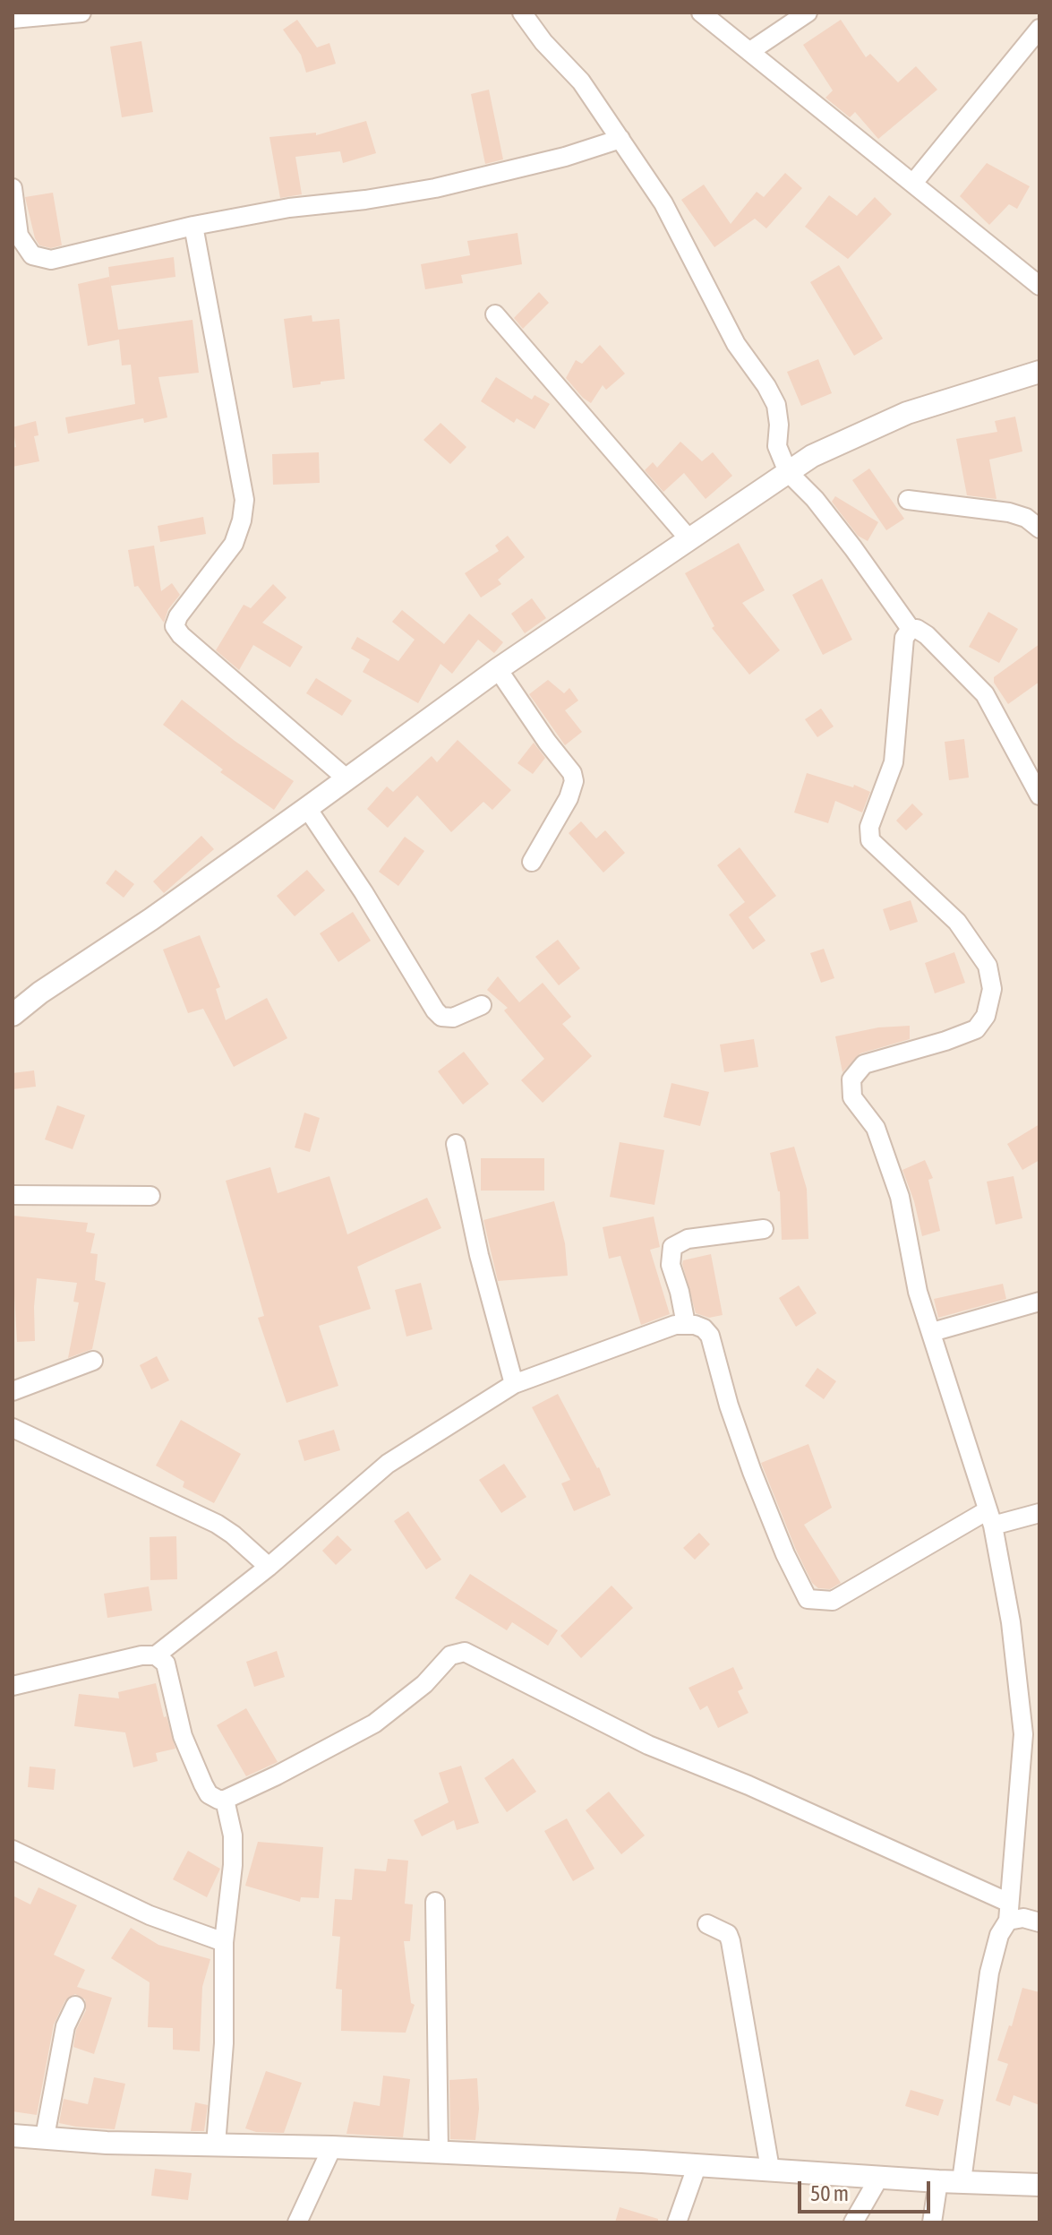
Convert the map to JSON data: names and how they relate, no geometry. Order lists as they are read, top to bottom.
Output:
{
  "scale_bar": "50 m"
}
